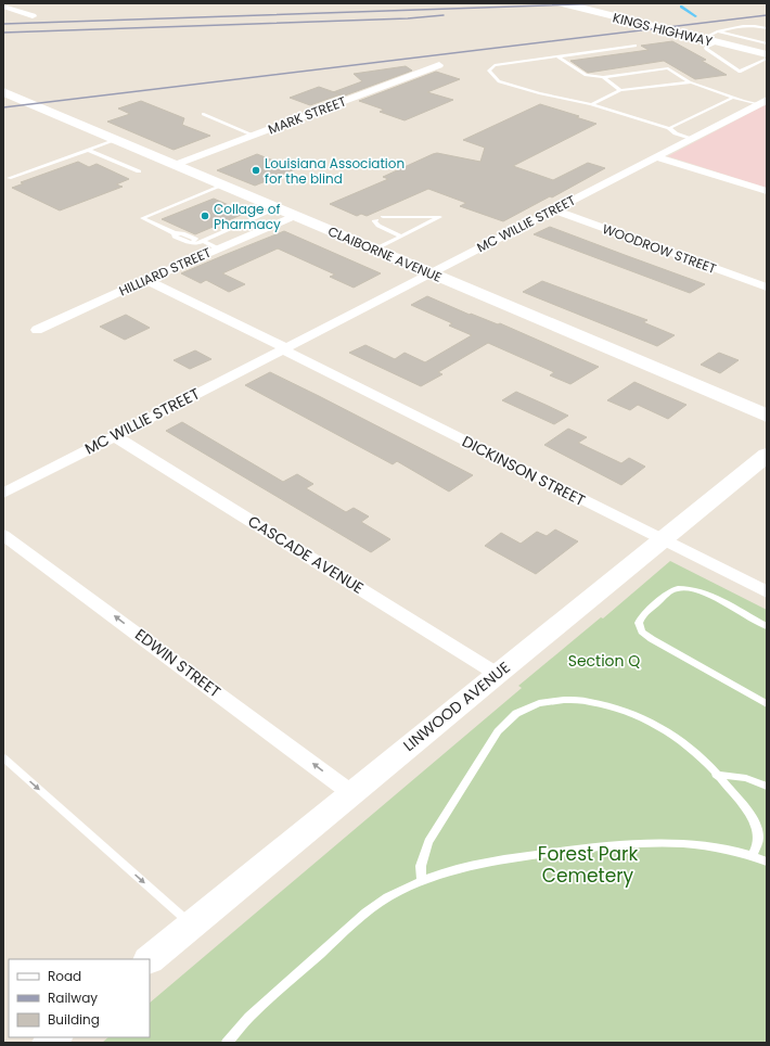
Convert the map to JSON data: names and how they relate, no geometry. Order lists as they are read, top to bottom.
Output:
{
  "streets": {
    "main road": ["KINGS HIGHWAY", "CLAIBORNE AVENUE", "LINWOOD AVENUE"],
    "street": [
      "MARK STREET",
      "MC WILLIE STREET",
      "WOODROW STREET",
      "HILLIARD STREET",
      "DICKINSON STREET",
      "CASCADE AVENUE",
      "EDWIN STREET"
    ]
  },
  "crossings": [
    ["MARK STREET", "CLAIBORNE AVENUE"],
    ["MC WILLIE STREET", "WOODROW STREET"],
    ["MC WILLIE STREET", "CLAIBORNE AVENUE"],
    ["MC WILLIE STREET", "DICKINSON STREET"],
    ["MC WILLIE STREET", "CASCADE AVENUE"],
    ["CLAIBORNE AVENUE", "HILLIARD STREET"],
    ["HILLIARD STREET", "DICKINSON STREET"],
    ["DICKINSON STREET", "LINWOOD AVENUE"],
    ["CASCADE AVENUE", "LINWOOD AVENUE"],
    ["EDWIN STREET", "LINWOOD AVENUE"]
  ],
  "one_way": ["EDWIN STREET"],
  "parks": ["Section Q", "Forest Park Cemetery"],
  "places": ["Louisiana Association for the blind", "Collage of Pharmacy"],
  "legend": ["Road", "Railway", "Building"]
}
